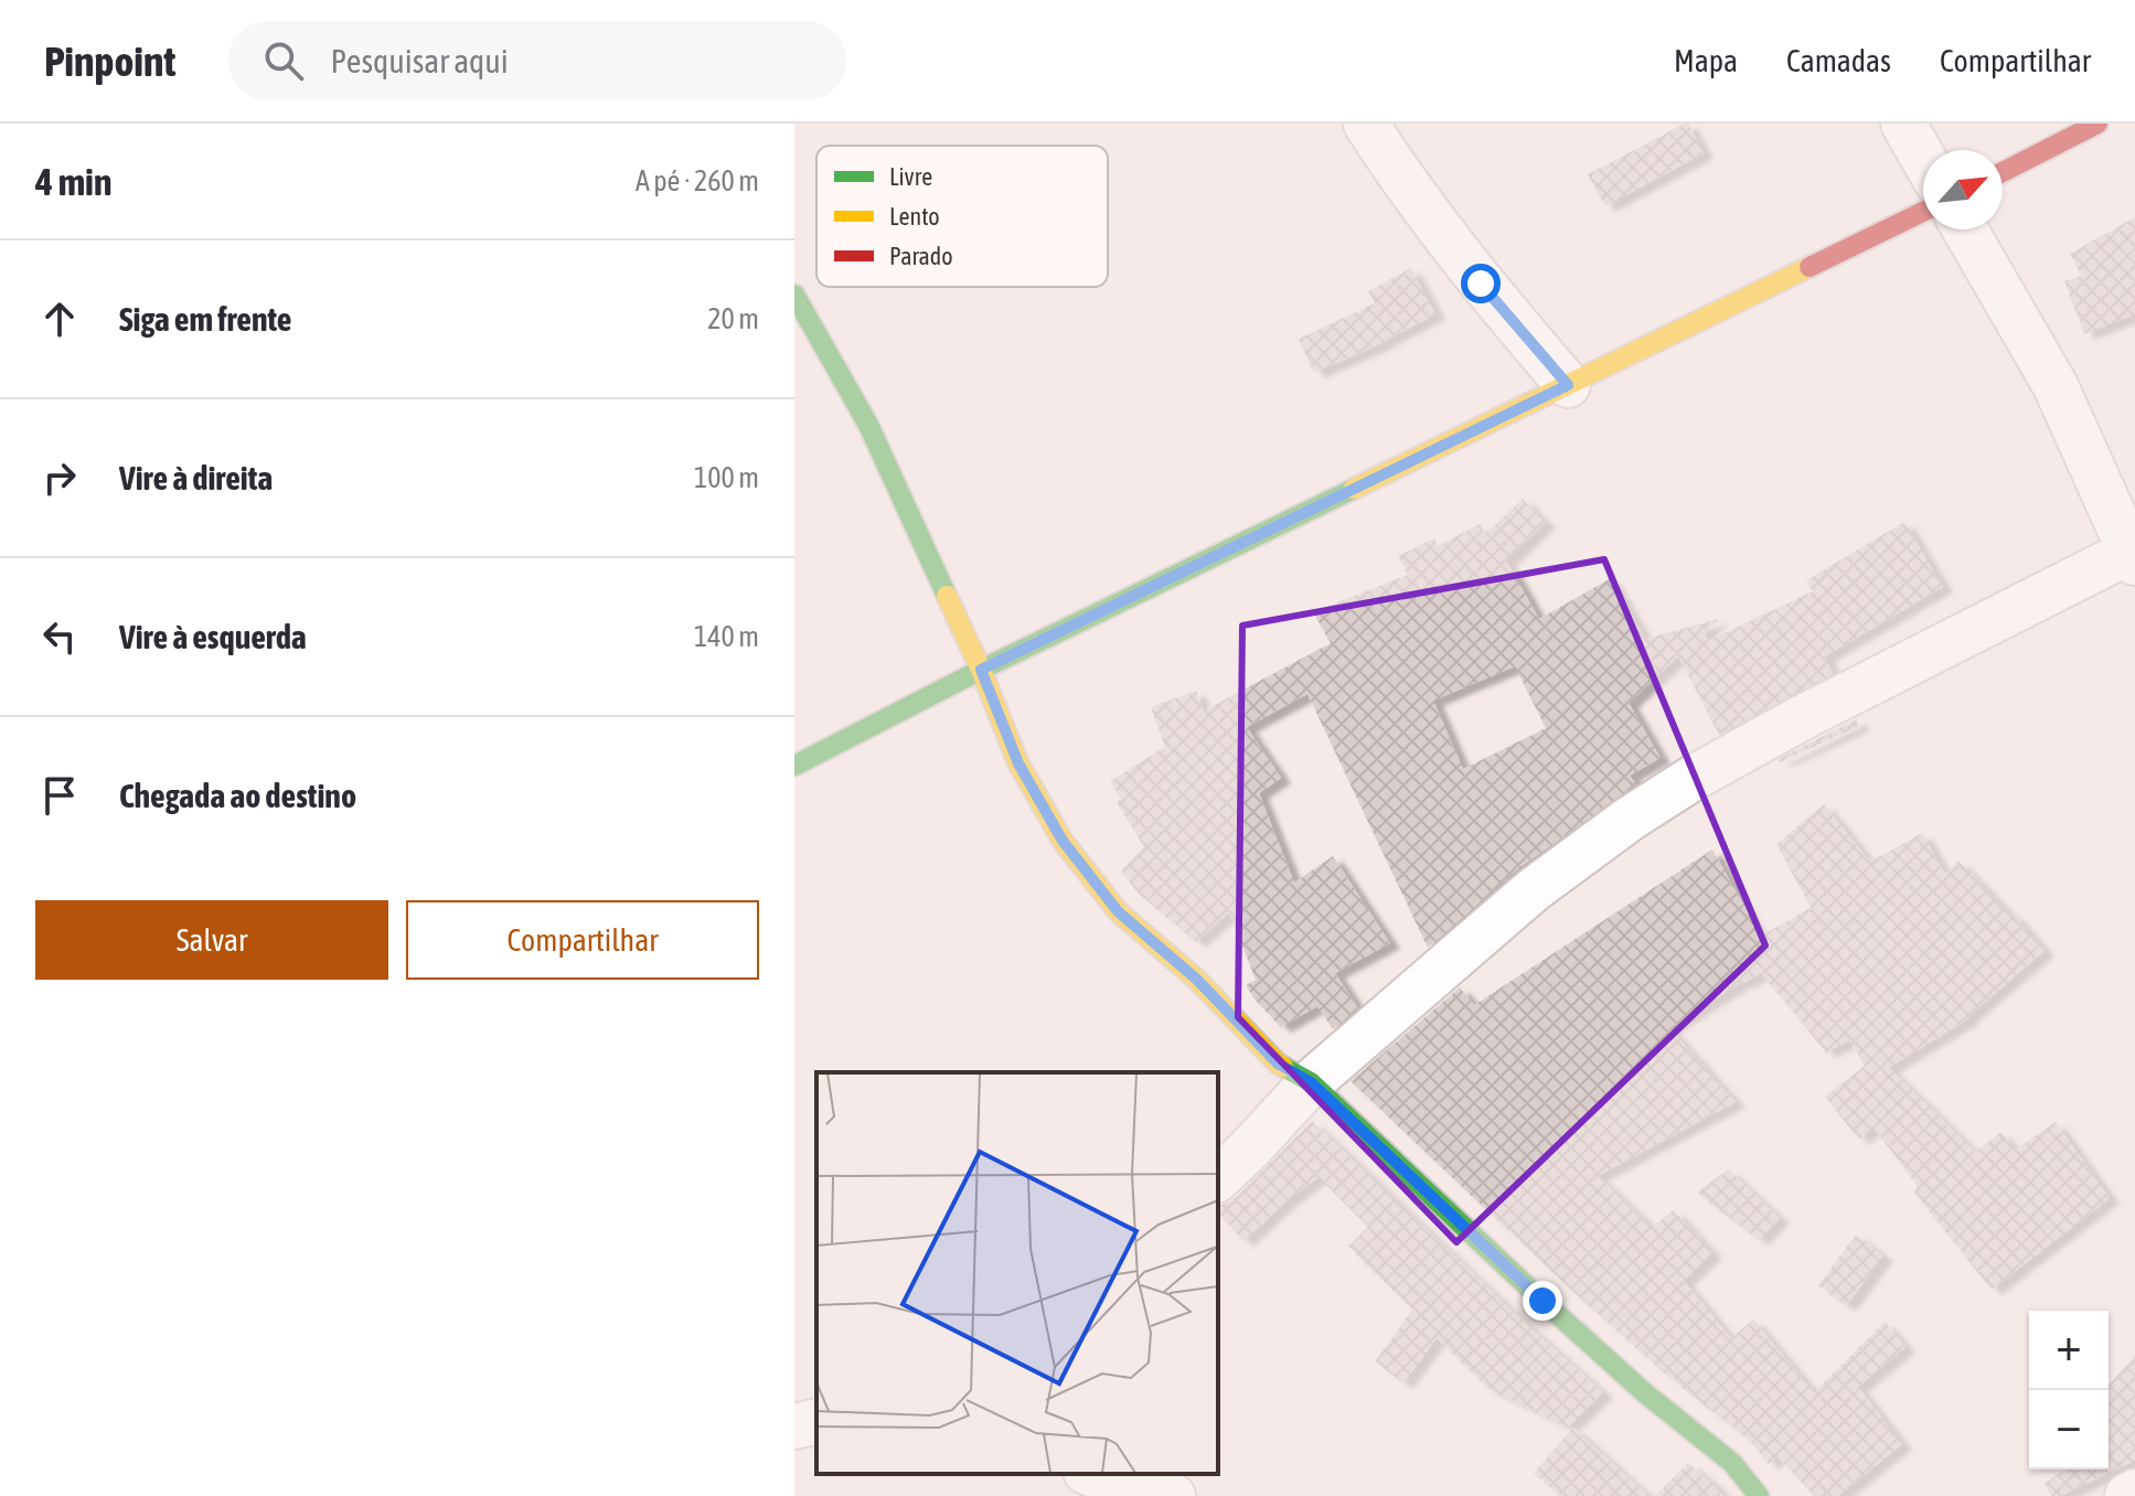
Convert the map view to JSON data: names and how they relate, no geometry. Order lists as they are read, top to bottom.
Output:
{
  "legend": ["Livre", "Lento", "Parado"],
  "north": "top right",
  "page": {
    "header": "Pinpoint",
    "search": "Pesquisar aqui",
    "nav": ["Mapa", "Camadas", "Compartilhar"],
    "heading": ["4 min", "A pé · 260 m"],
    "list": [
      ["Siga em frente", "20 m"],
      ["Vire à direita", "100 m"],
      ["Vire à esquerda", "140 m"],
      "Chegada ao destino"
    ],
    "buttons": ["Salvar", "Compartilhar"],
    "map_buttons": ["+", "−"]
  }
}
